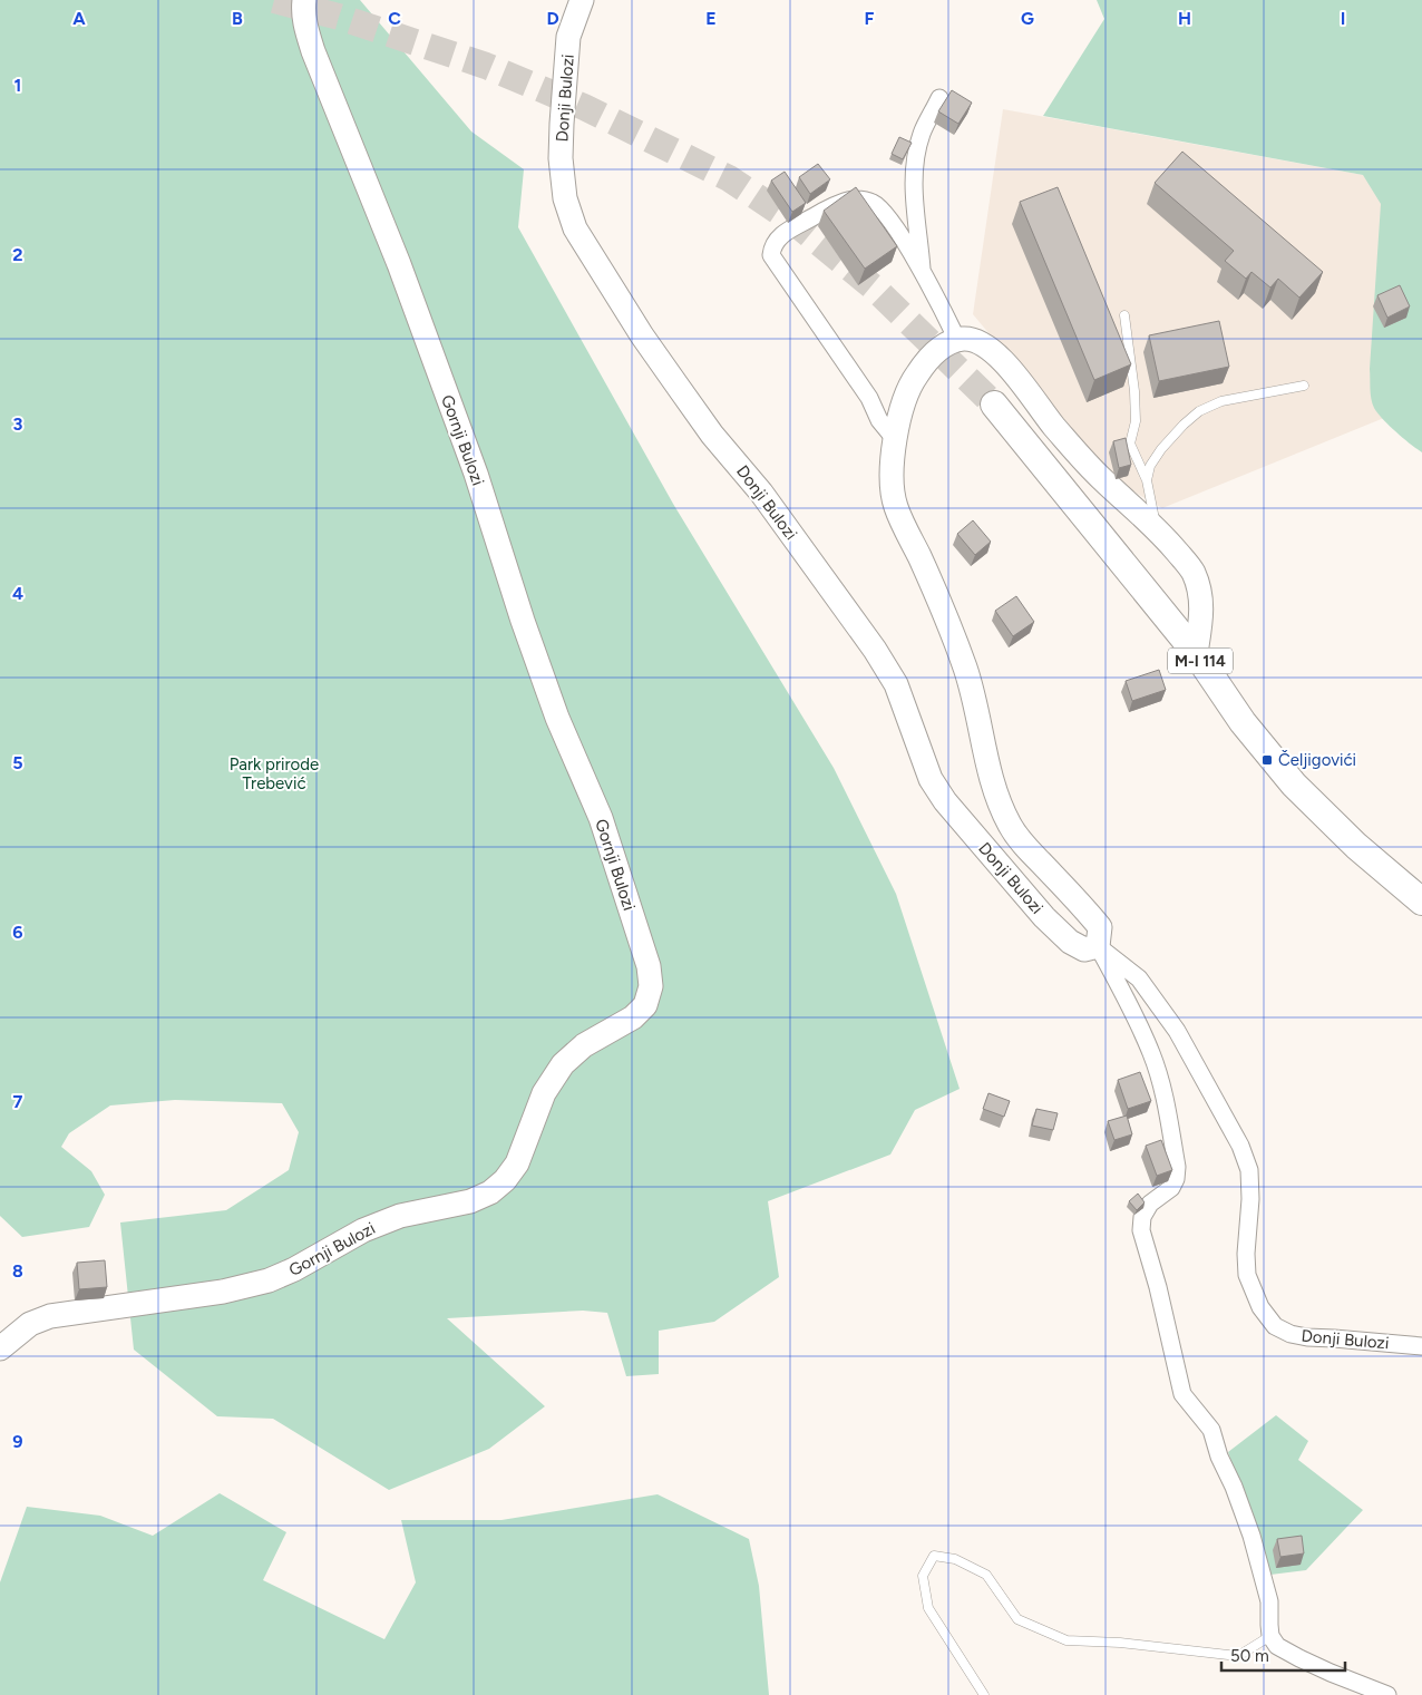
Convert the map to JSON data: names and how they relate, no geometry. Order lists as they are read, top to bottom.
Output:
{
  "streets": {
    "main road": ["M-I 114"],
    "street": ["Donji Bulozi", "Gornji Bulozi"]
  },
  "parks": ["Park prirode Trebević"],
  "places": {
    "transit": ["Čeljigovići"]
  },
  "scale_bar": "50 m",
  "grid": {
    "columns": [
      "A",
      "B",
      "C",
      "D",
      "E",
      "F",
      "G",
      "H",
      "I"
    ],
    "rows": [
      "1",
      "2",
      "3",
      "4",
      "5",
      "6",
      "7",
      "8",
      "9"
    ]
  }
}
